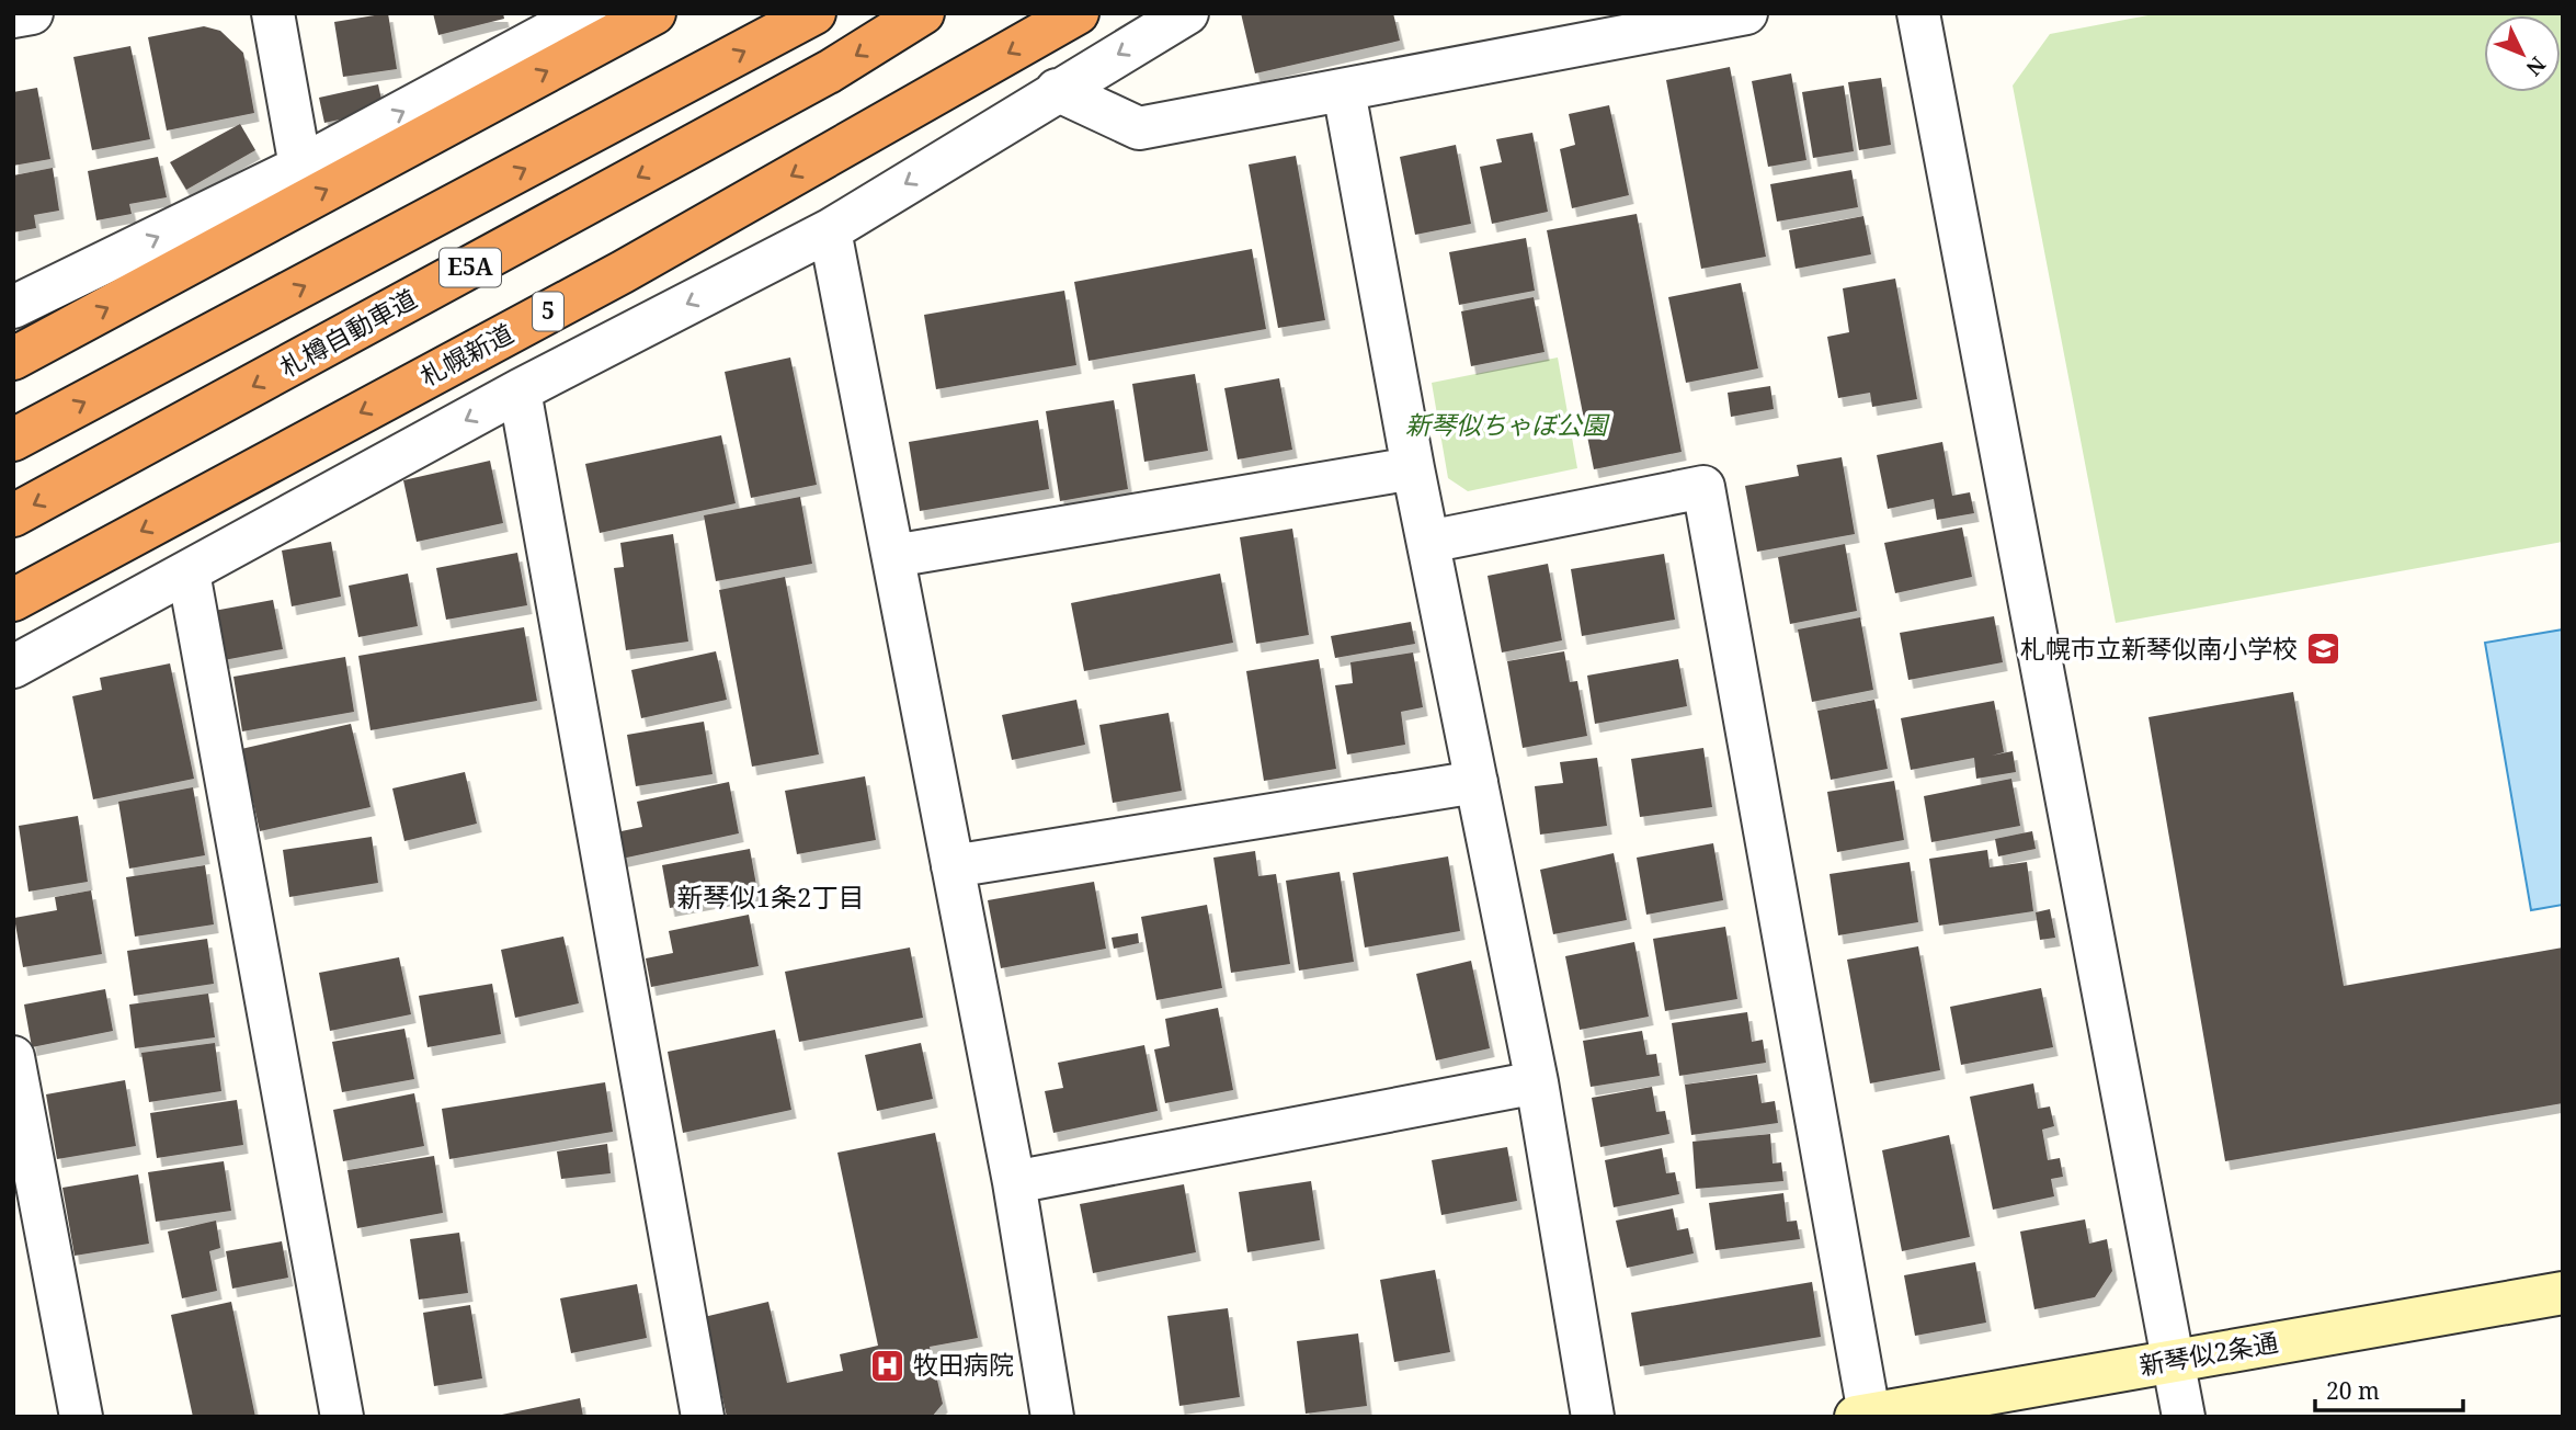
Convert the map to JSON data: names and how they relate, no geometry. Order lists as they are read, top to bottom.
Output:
{
  "streets": {
    "highway": [
      "E5A",
      "5",
      "札樽自動車道",
      "札幌新道"
    ],
    "street": ["新琴似2条通"]
  },
  "districts": ["新琴似1条2丁目"],
  "parks": ["新琴似ちゃぼ公園"],
  "places": {
    "school or university": ["札幌市立新琴似南小学校"],
    "hospital": ["牧田病院"]
  },
  "scale_bar": "20 m",
  "north": "bottom right"
}
